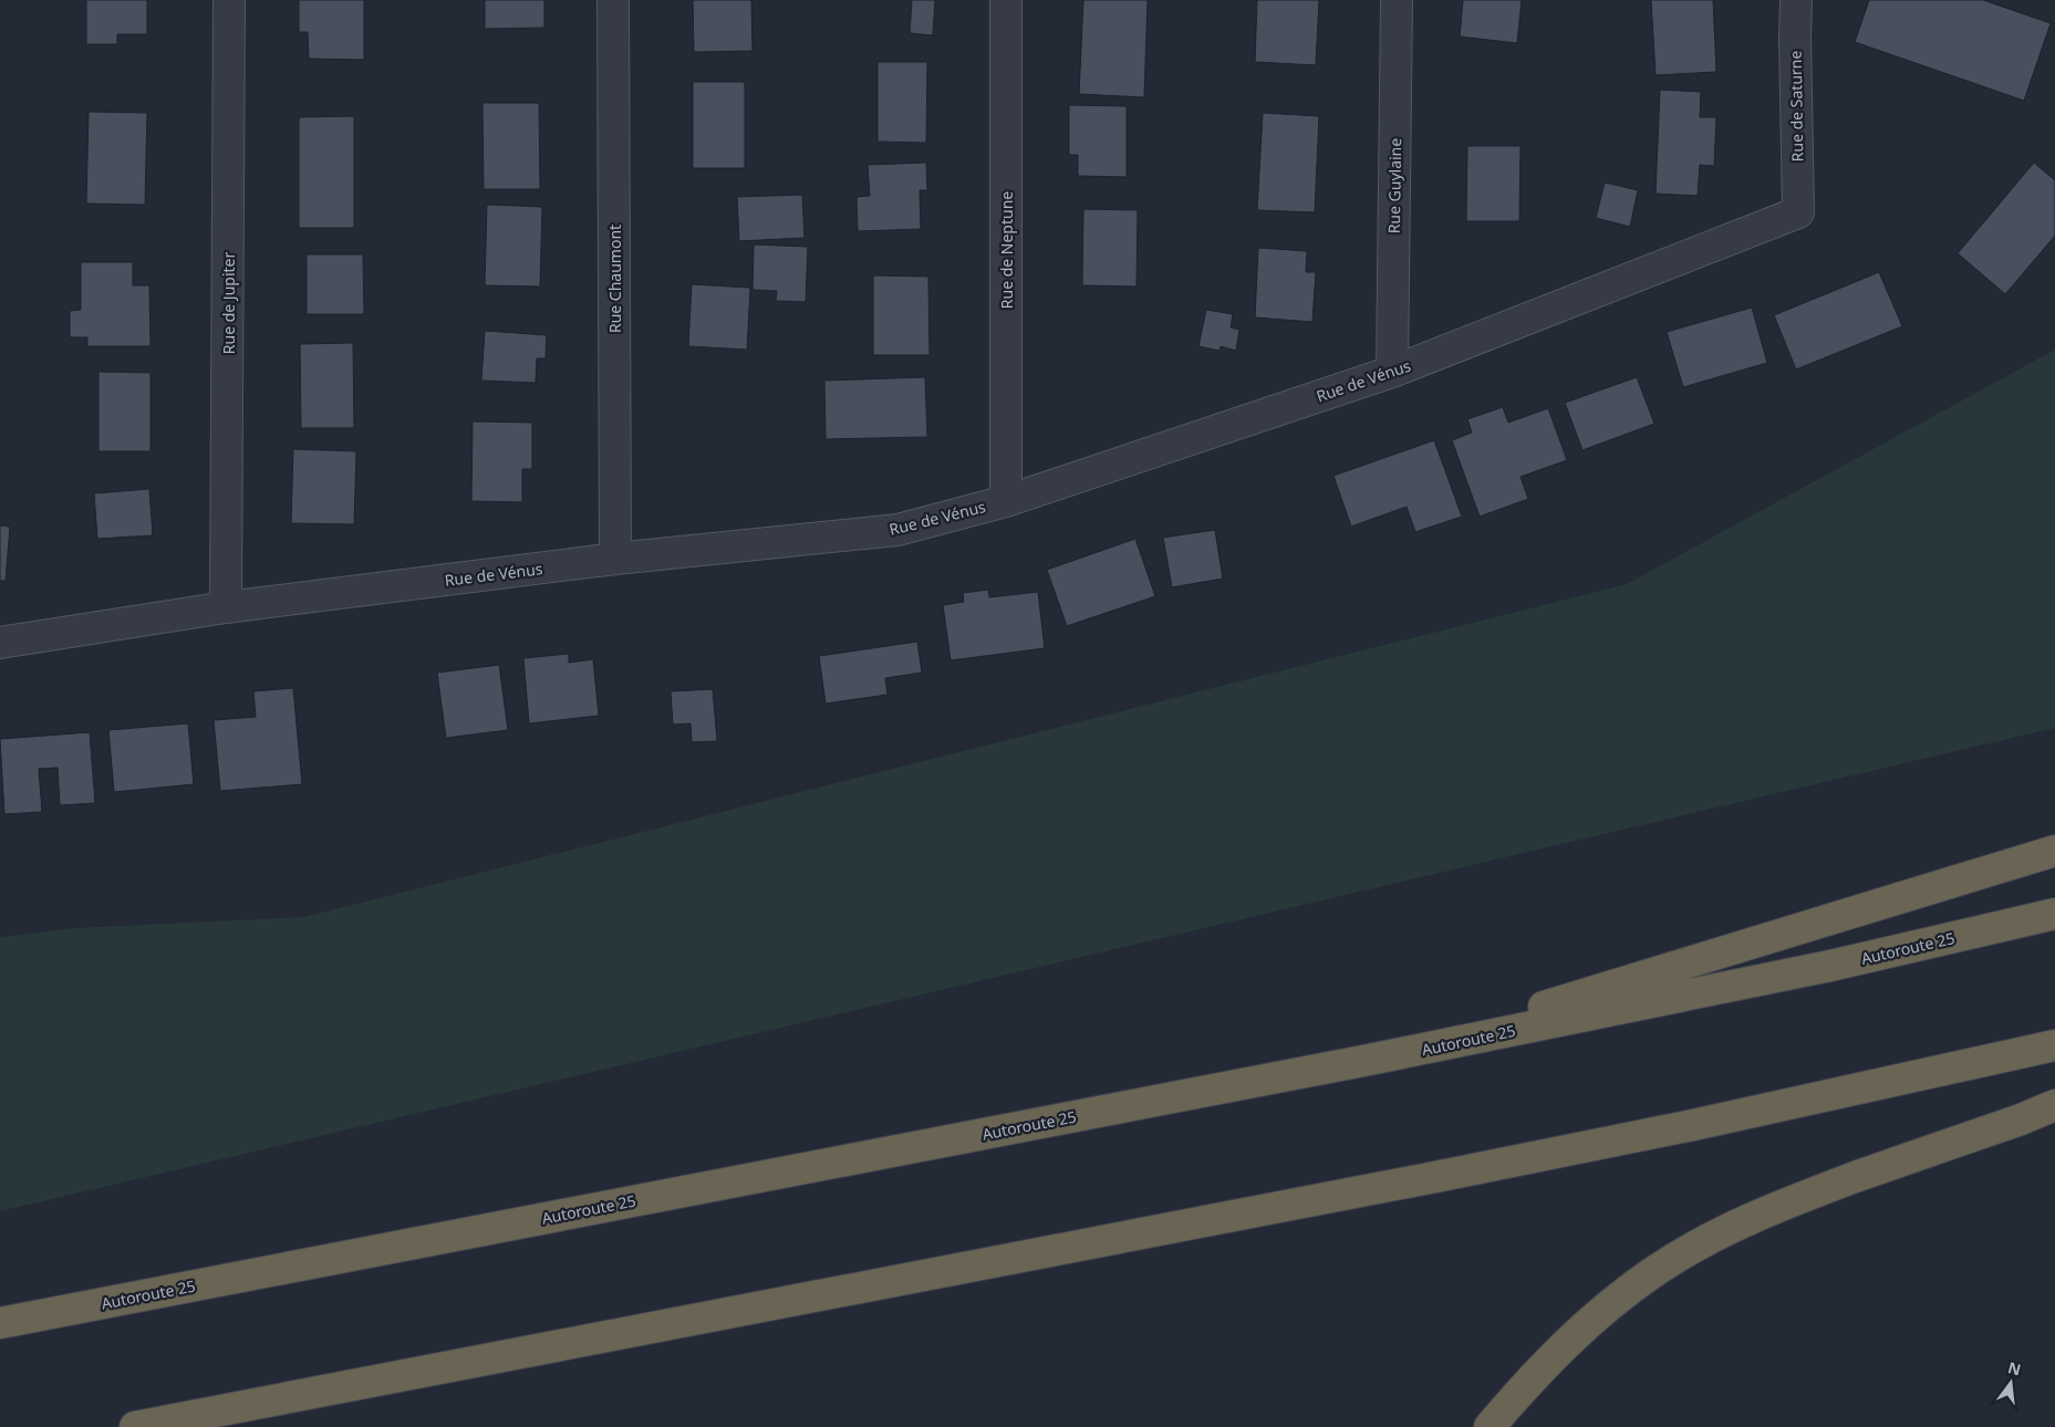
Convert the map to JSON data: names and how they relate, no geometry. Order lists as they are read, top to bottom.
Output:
{
  "streets": {
    "highway": ["Autoroute 25"],
    "street": [
      "Rue de Saturne",
      "Rue Guylaine",
      "Rue de Neptune",
      "Rue Chaumont",
      "Rue de Jupiter",
      "Rue de Vénus"
    ]
  },
  "crossings": [
    ["Rue de Saturne", "Rue de Vénus"],
    ["Rue Guylaine", "Rue de Vénus"],
    ["Rue de Neptune", "Rue de Vénus"],
    ["Rue Chaumont", "Rue de Vénus"],
    ["Rue de Jupiter", "Rue de Vénus"]
  ],
  "north": "top"
}
